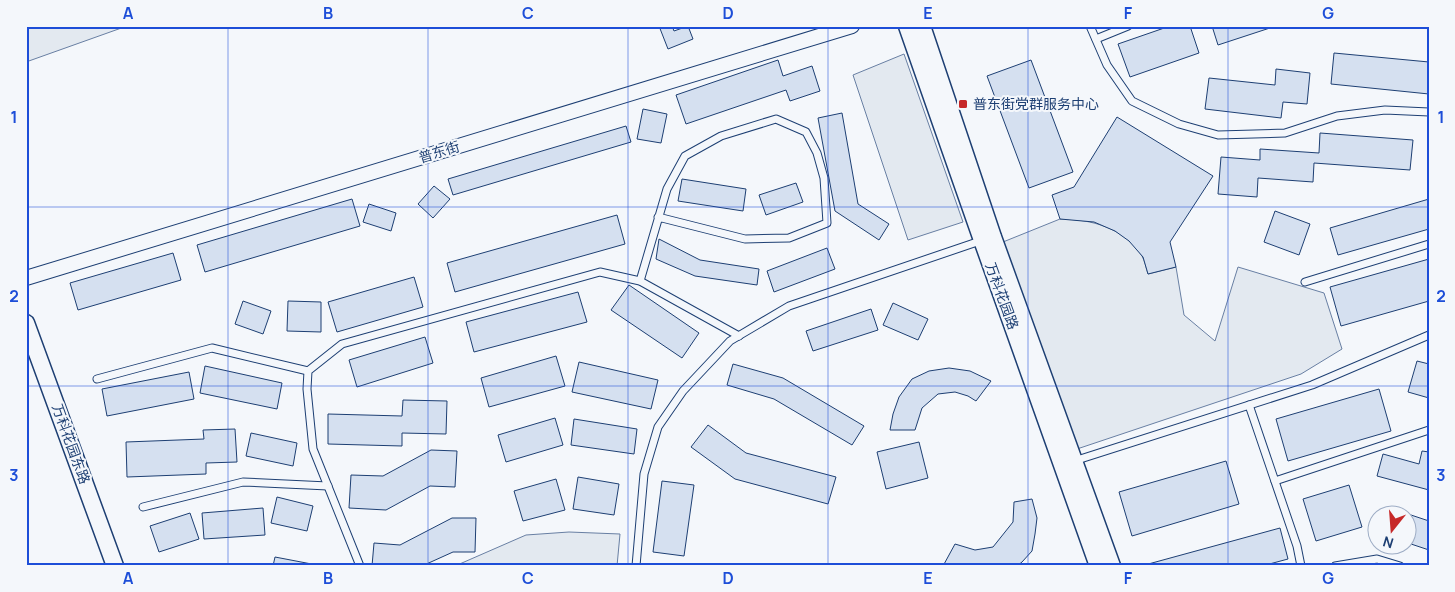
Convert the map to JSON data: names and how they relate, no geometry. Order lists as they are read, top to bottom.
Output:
{
  "streets": {
    "street": ["普东街", "万科花园路", "万科花园东路"]
  },
  "places": {
    "transit": ["普东街党群服务中心"]
  },
  "north": "bottom",
  "grid": {
    "columns": [
      "A",
      "B",
      "C",
      "D",
      "E",
      "F",
      "G"
    ],
    "rows": ["1", "2", "3"]
  }
}
